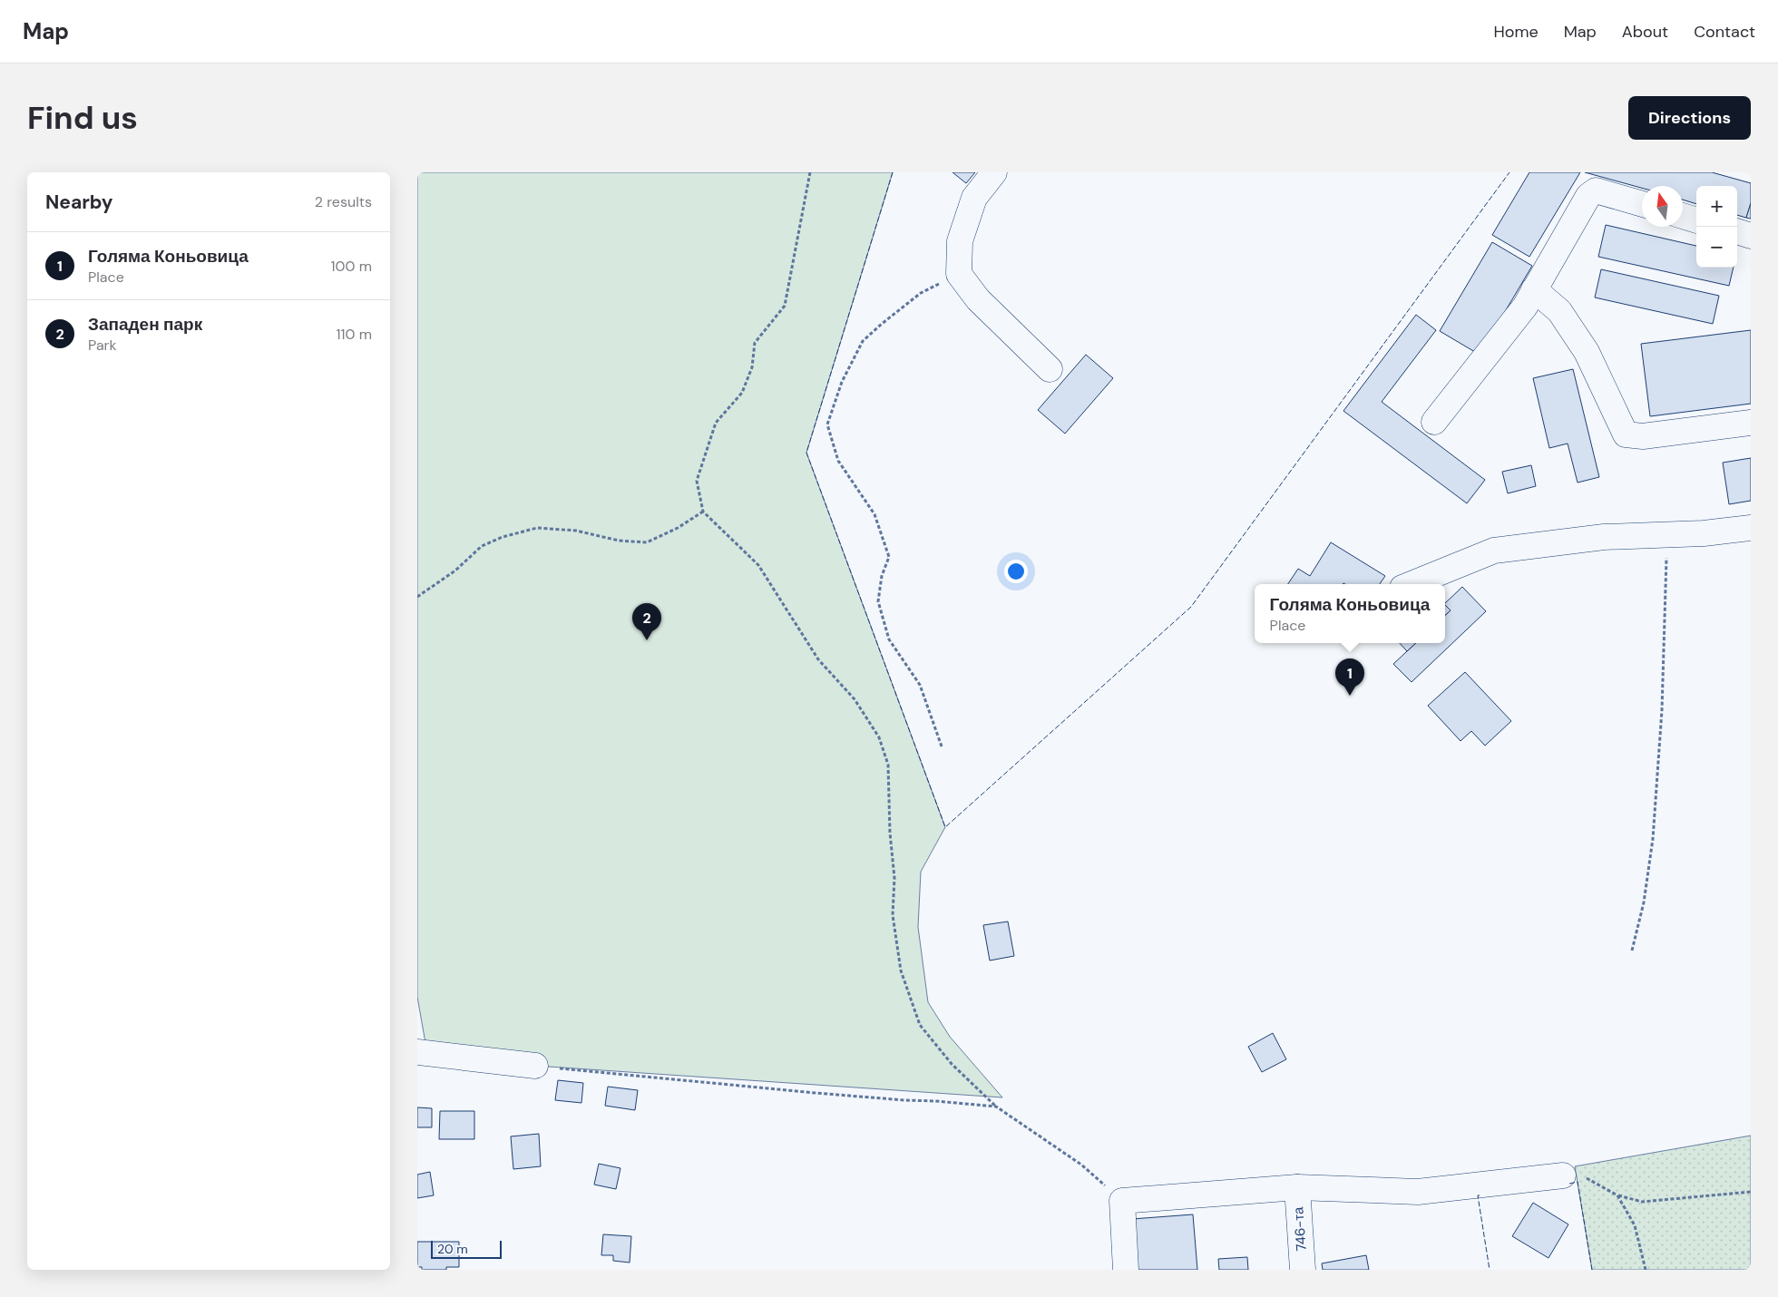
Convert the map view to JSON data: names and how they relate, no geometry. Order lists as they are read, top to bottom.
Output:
{
  "streets": {
    "street": ["746-та"]
  },
  "scale_bar": "20 m",
  "north": "top",
  "page": {
    "header": "Map",
    "nav": [
      "Home",
      "Map",
      "About",
      "Contact"
    ],
    "buttons": "Directions",
    "title": "Find us",
    "heading": ["Nearby", "2 results"],
    "map_buttons": ["+", "−"],
    "list": [
      {
        "mark": "1",
        "name": "Голяма Коньовица",
        "note": "Place",
        "value": "100 m"
      },
      {
        "mark": "2",
        "name": "Западен парк",
        "note": "Park",
        "value": "110 m"
      }
    ],
    "popup": ["Голяма Коньовица", "Place"],
    "pins": ["2", "1"],
    "scale": "20 m"
  }
}
